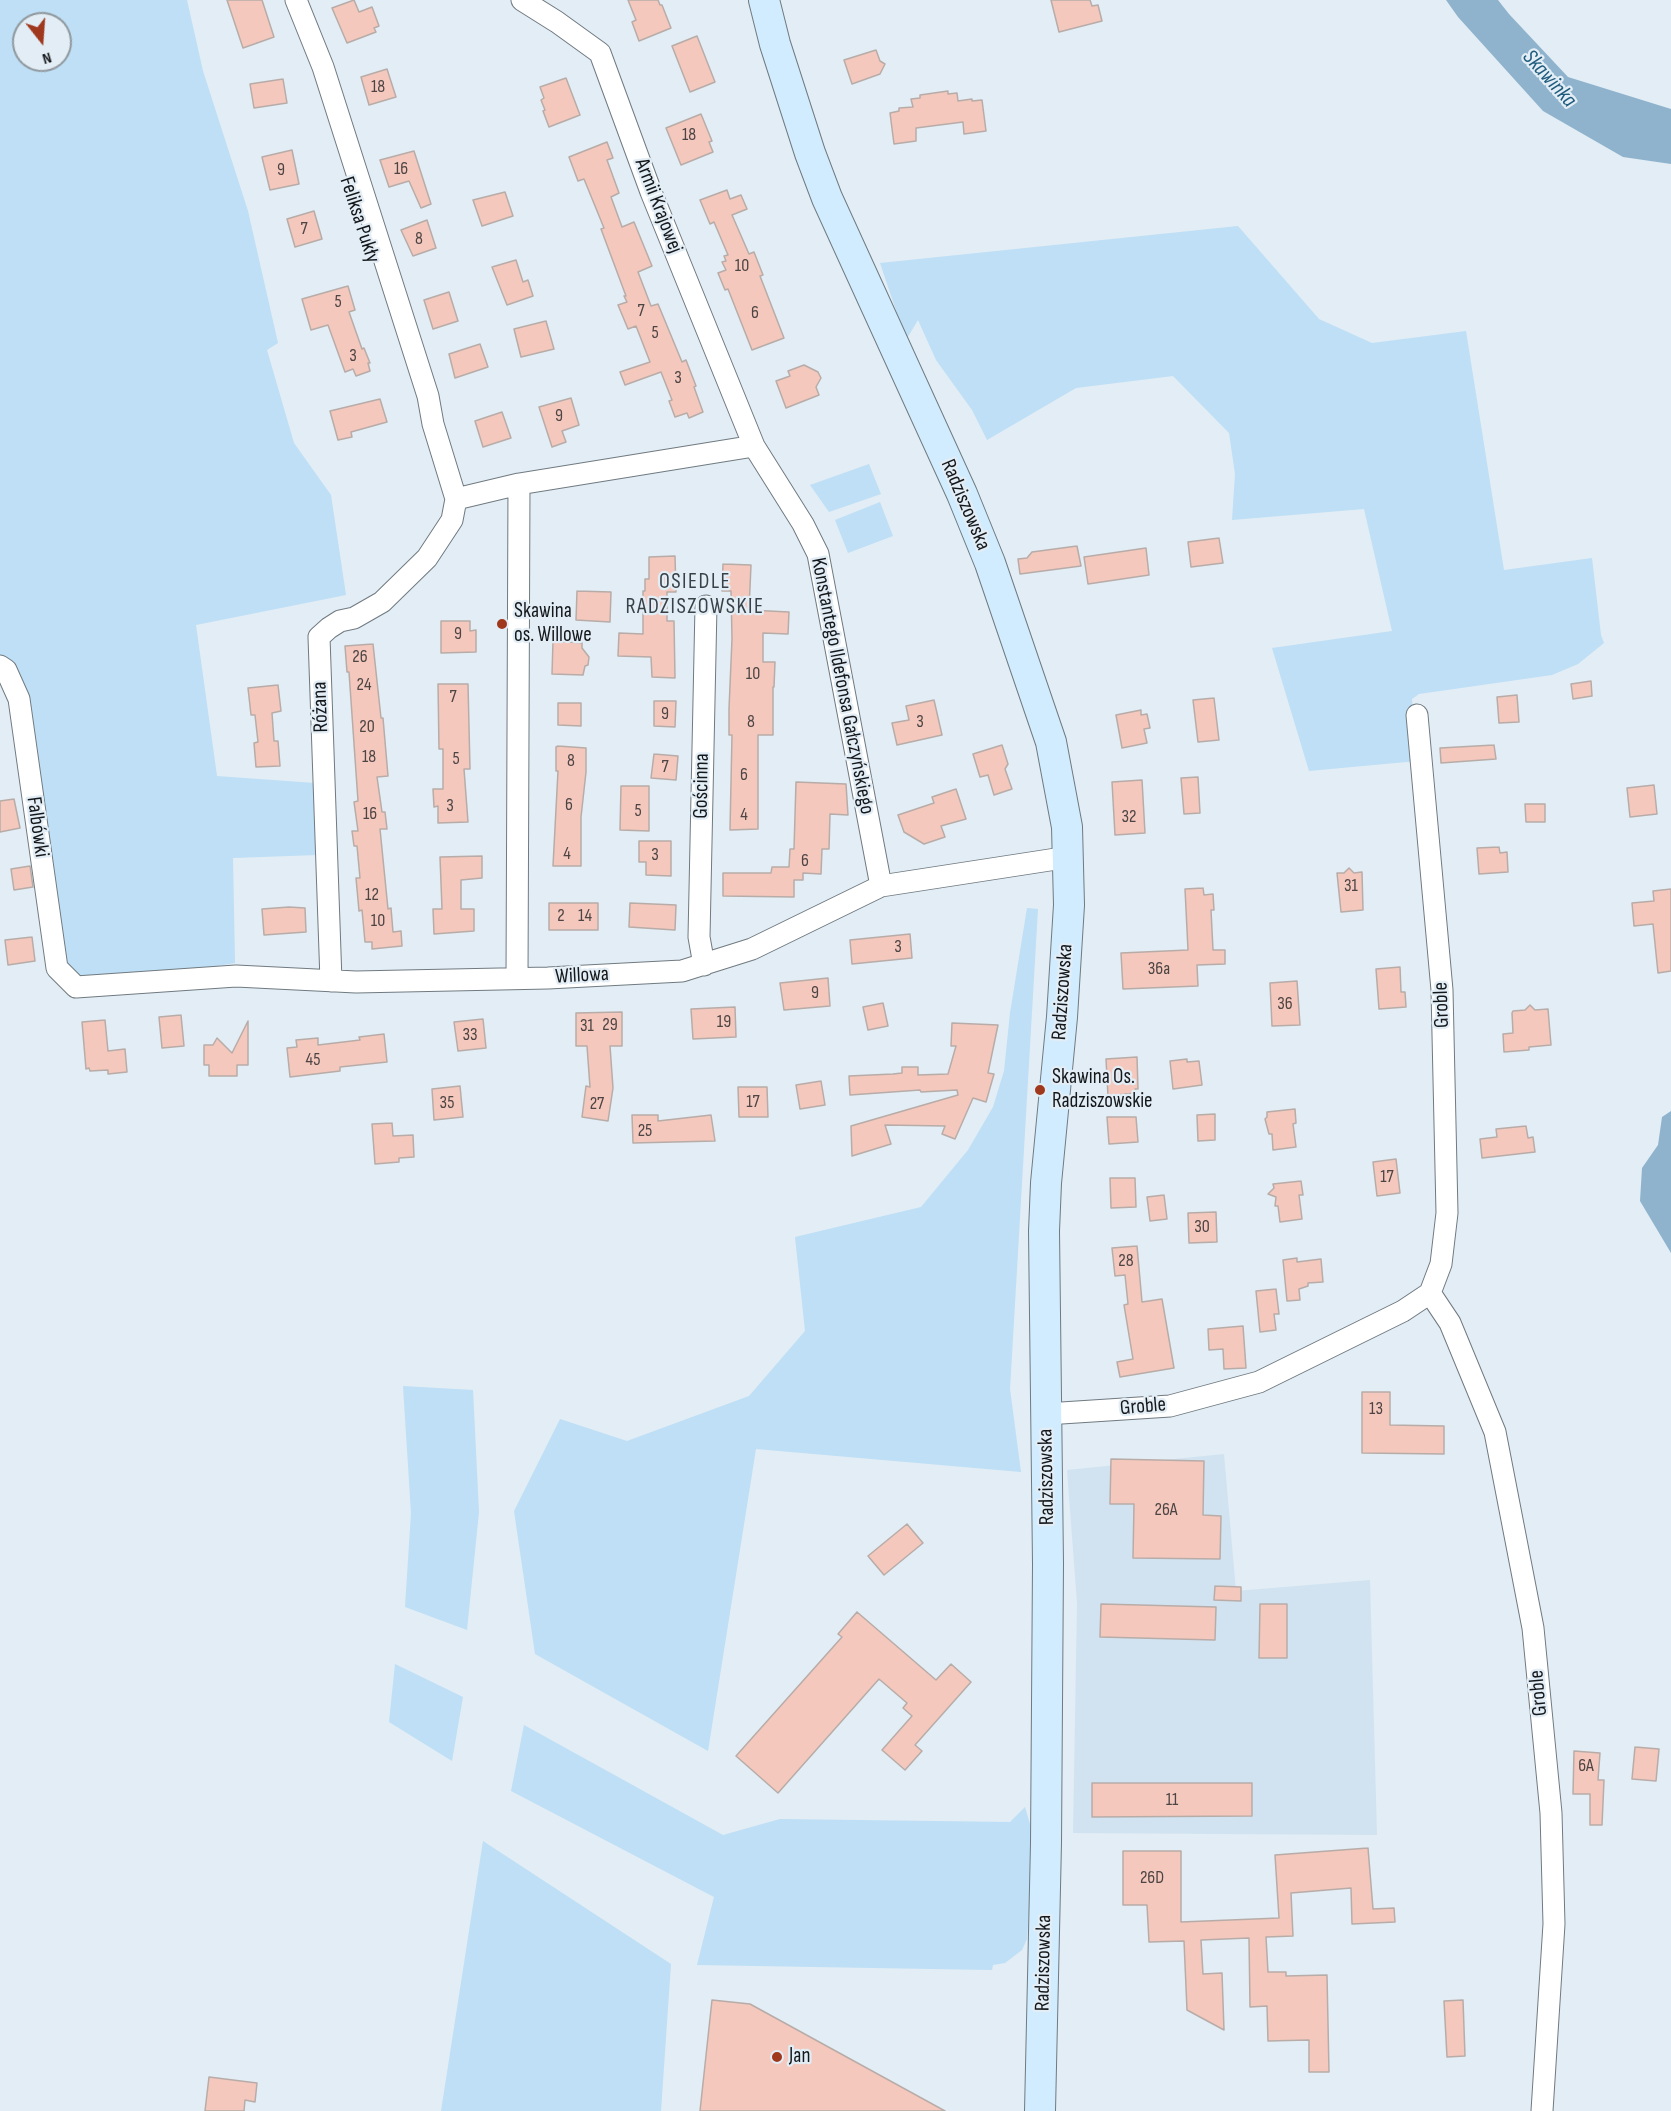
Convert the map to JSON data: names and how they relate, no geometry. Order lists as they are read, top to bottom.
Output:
{
  "streets": {
    "street": [
      "Armii Krajowej",
      "Feliksa Pukły",
      "Radziszowska",
      "Konstantego Ildefonsa Gałczyńskiego",
      "Różana",
      "Gościnna",
      "Falbówki",
      "Willowa",
      "Groble"
    ]
  },
  "crossings": [
    ["Armii Krajowej", "Konstantego Ildefonsa Gałczyńskiego"],
    ["Feliksa Pukły", "Różana"],
    ["Radziszowska", "Willowa"],
    ["Radziszowska", "Groble"],
    ["Konstantego Ildefonsa Gałczyńskiego", "Willowa"],
    ["Różana", "Willowa"],
    ["Gościnna", "Willowa"],
    ["Falbówki", "Willowa"]
  ],
  "districts": ["OSIEDLE RADZISZOWSKIE"],
  "water": ["Skawinka"],
  "places": ["Skawina os. Willowe", "Skawina Os. Radziszowskie", "Jan"],
  "house_numbers": [
    "18",
    "18",
    "16",
    "9",
    "7",
    "8",
    "10",
    "5",
    "7",
    "6",
    "5",
    "3",
    "3",
    "9",
    "9",
    "26",
    "10",
    "24",
    "7",
    "9",
    "8",
    "3",
    "20",
    "18",
    "5",
    "8",
    "7",
    "6",
    "6",
    "3",
    "5",
    "16",
    "4",
    "32",
    "4",
    "3",
    "6",
    "31",
    "12",
    "2",
    "14",
    "10",
    "3",
    "36a",
    "9",
    "36",
    "19",
    "29",
    "31",
    "33",
    "45",
    "17",
    "35",
    "27",
    "25",
    "17",
    "30",
    "28",
    "13",
    "26A",
    "6A",
    "11",
    "26D"
  ],
  "north": "bottom"
}
